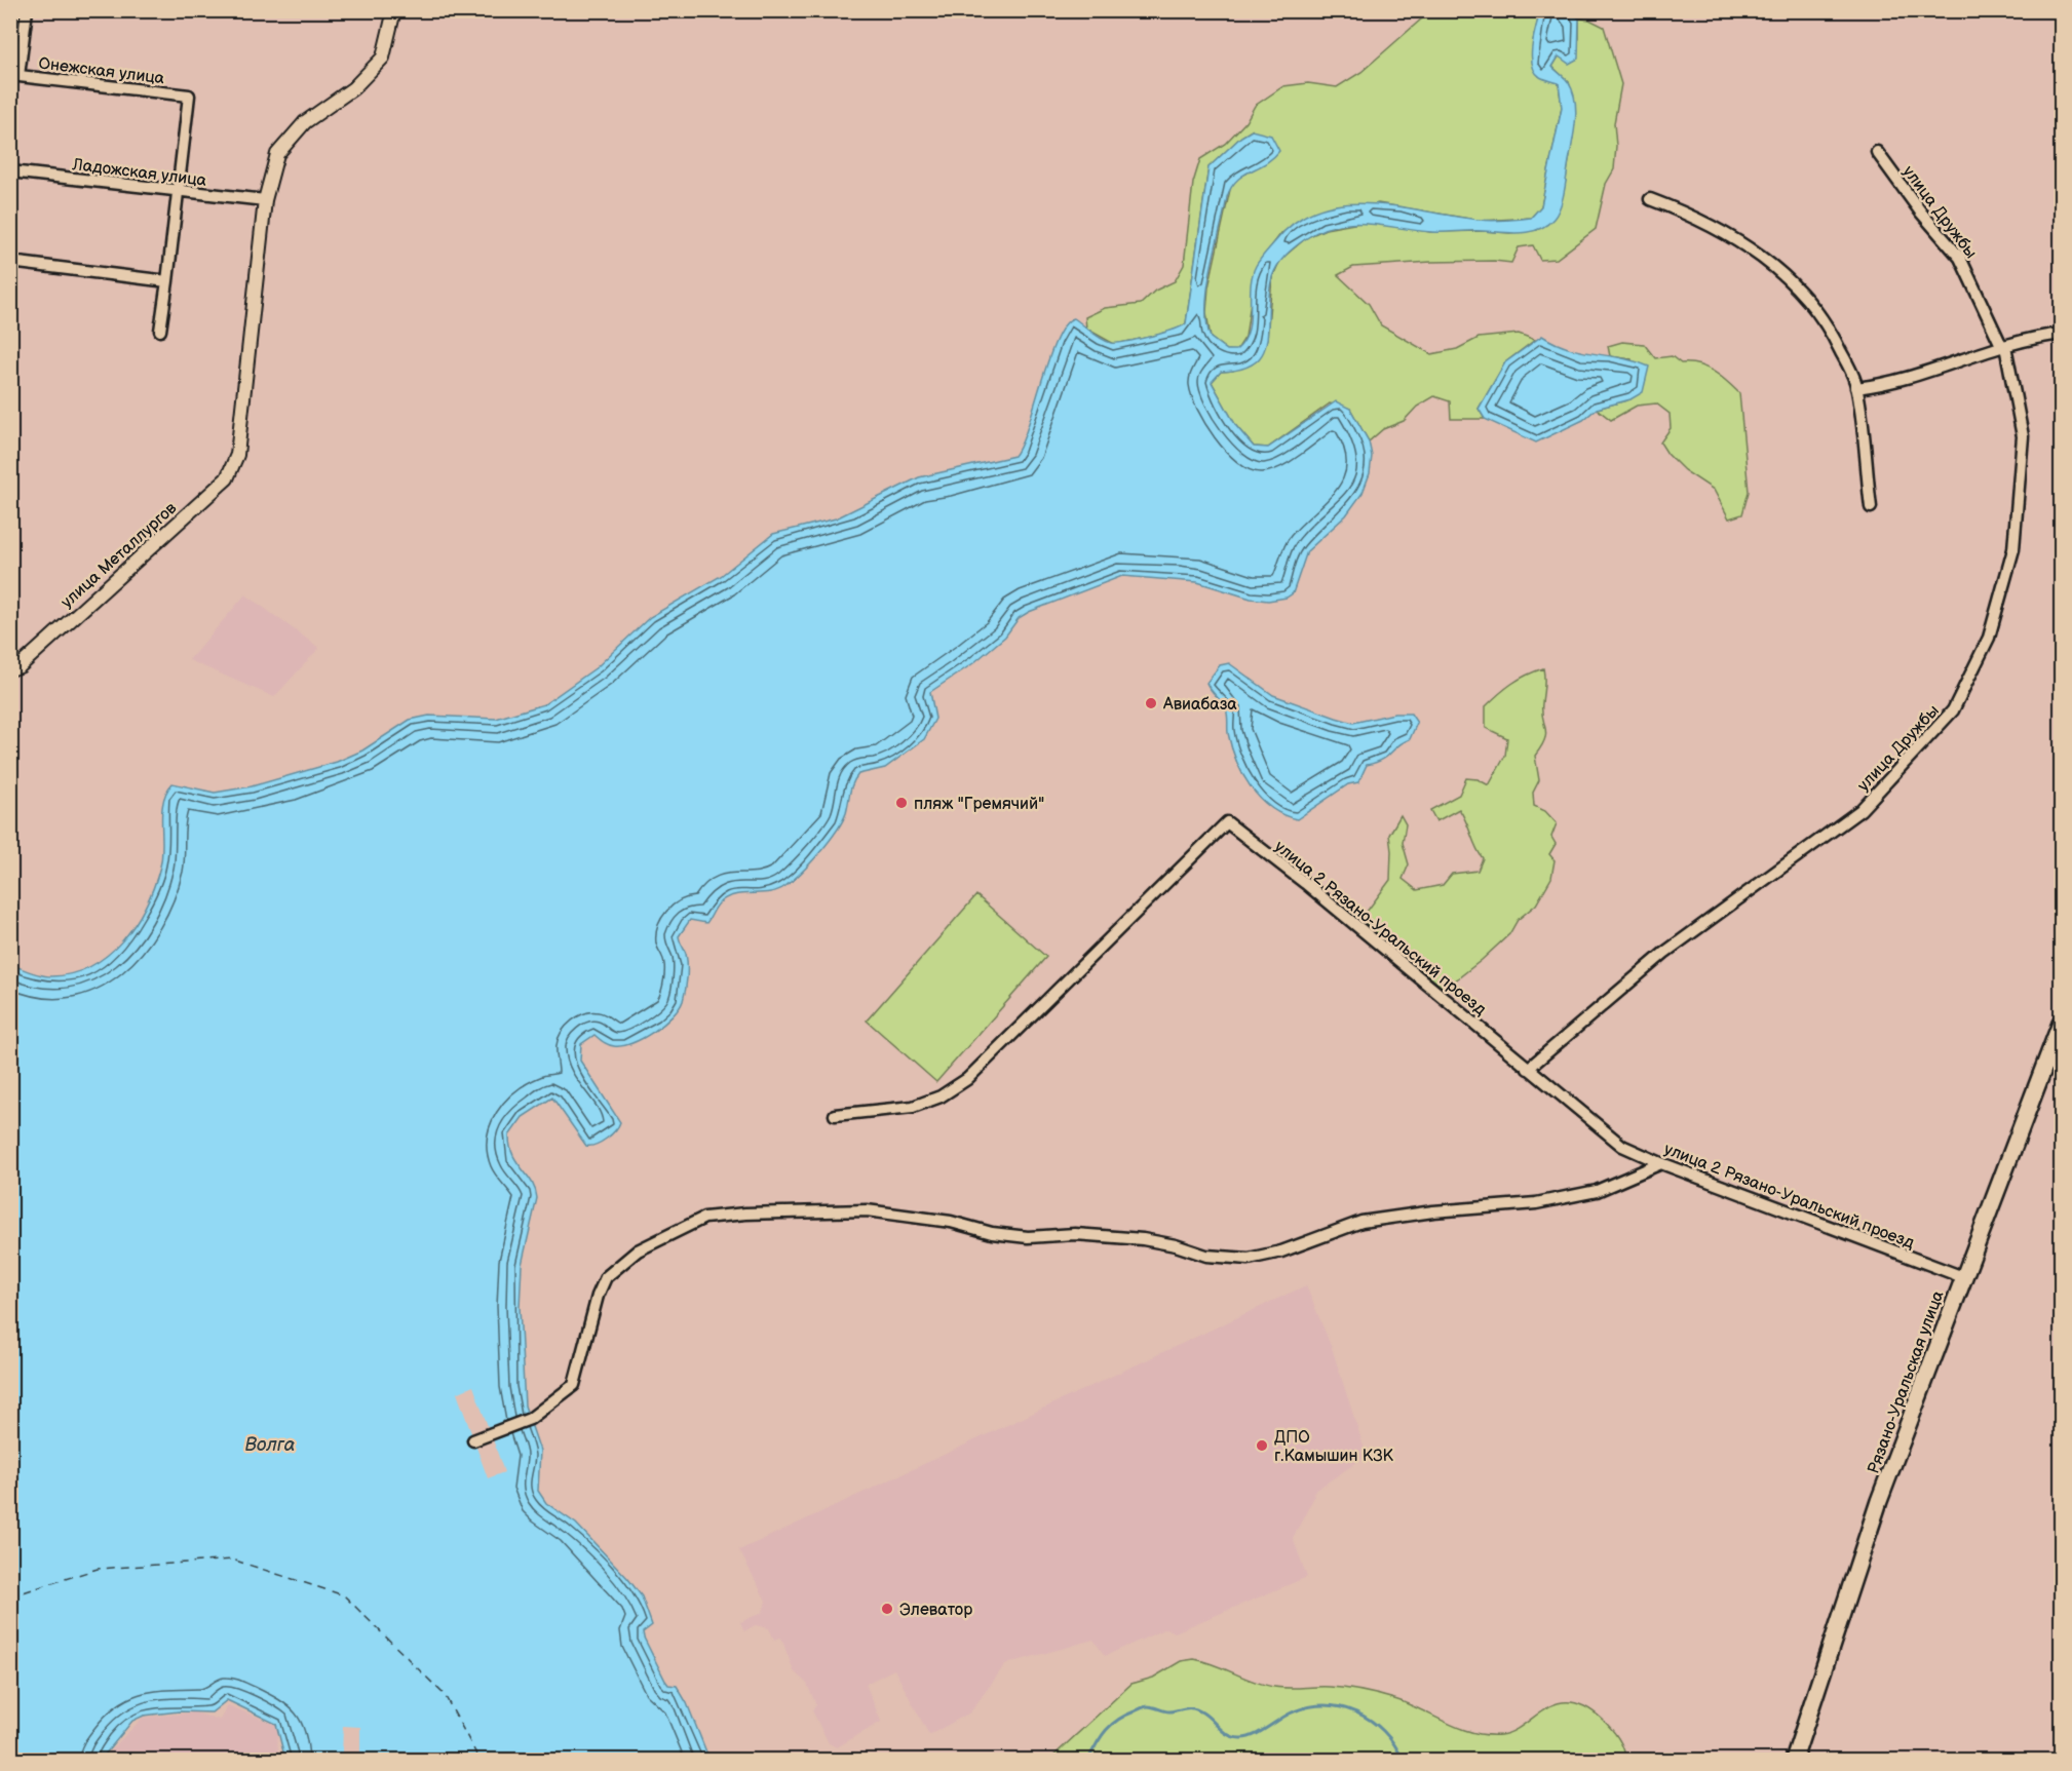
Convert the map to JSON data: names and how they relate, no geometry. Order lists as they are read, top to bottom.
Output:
{
  "streets": {
    "main road": ["Рязано-Уральская улица"],
    "street": [
      "Онежская улица",
      "Ладожская улица",
      "улица Дружбы",
      "улица Металлургов",
      "улица 2 Рязано-Уральский проезд"
    ]
  },
  "crossings": [
    ["Онежская улица", "Ладожская улица"],
    ["Ладожская улица", "улица Металлургов"],
    ["улица Дружбы", "улица 2 Рязано-Уральский проезд"],
    ["улица 2 Рязано-Уральский проезд", "Рязано-Уральская улица"]
  ],
  "water": ["Волга"],
  "places": [
    "Авиабаза",
    "пляж \"Гремячий\"",
    "ДПО г.Камышин КЗК",
    "Элеватор"
  ]
}
